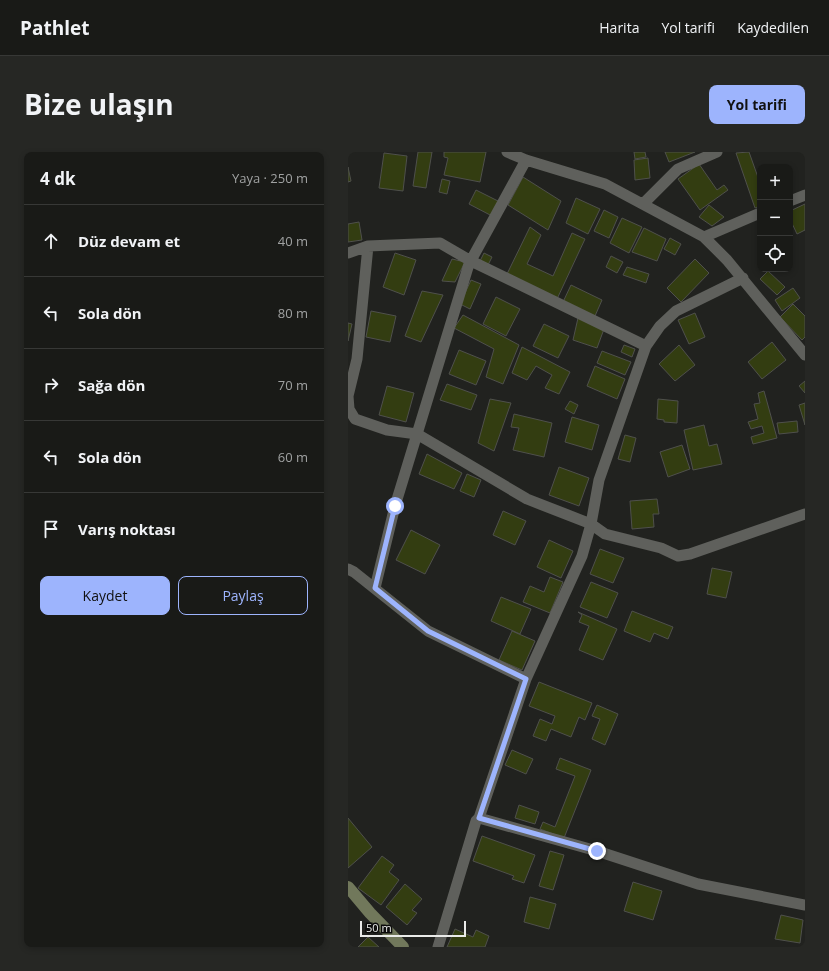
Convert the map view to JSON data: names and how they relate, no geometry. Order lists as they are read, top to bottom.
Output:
{
  "scale_bar": "50 m",
  "page": {
    "header": "Pathlet",
    "nav": ["Harita", "Yol tarifi", "Kaydedilen"],
    "title": "Bize ulaşın",
    "buttons": [
      "Yol tarifi",
      ["Kaydet", "Paylaş"]
    ],
    "heading": ["4 dk", "Yaya · 250 m"],
    "map_buttons": ["+", "−"],
    "list": [
      ["Düz devam et", "40 m"],
      ["Sola dön", "80 m"],
      ["Sağa dön", "70 m"],
      ["Sola dön", "60 m"],
      "Varış noktası"
    ],
    "scale": "50 m"
  }
}
